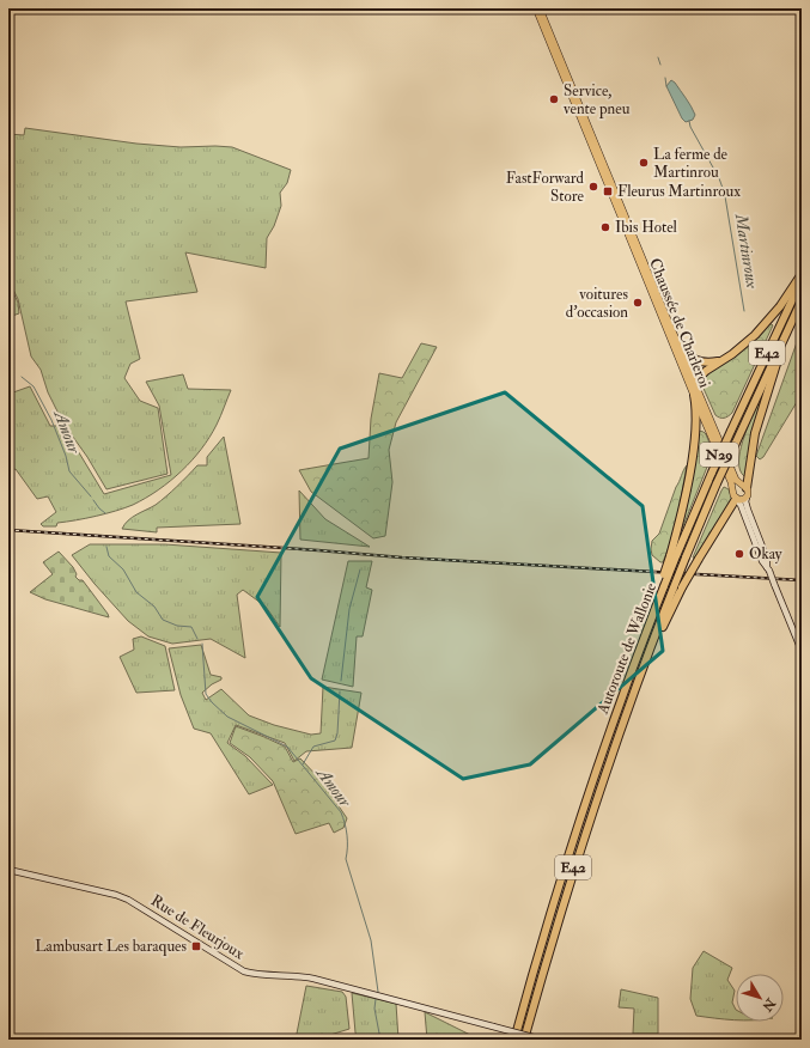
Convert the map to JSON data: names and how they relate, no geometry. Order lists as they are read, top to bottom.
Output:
{
  "streets": {
    "highway": ["E42", "Autoroute de Wallonie"],
    "main road": ["Chaussée de Charleroi", "N29"],
    "street": ["Rue de Fleurjoux"]
  },
  "crossings": [
    ["Chaussée de Charleroi", "N29"],
    ["E42", "Autoroute de Wallonie"]
  ],
  "water": ["Martinroux", "Amour"],
  "places": {
    "other": [
      "Service, vente pneu",
      "La ferme de Martinrou",
      "FastForward Store",
      "Ibis Hotel",
      "voitures d'occasion",
      "Okay"
    ],
    "transit": ["Fleurus Martinroux", "Lambusart Les baraques"]
  },
  "north": "bottom right"
}
